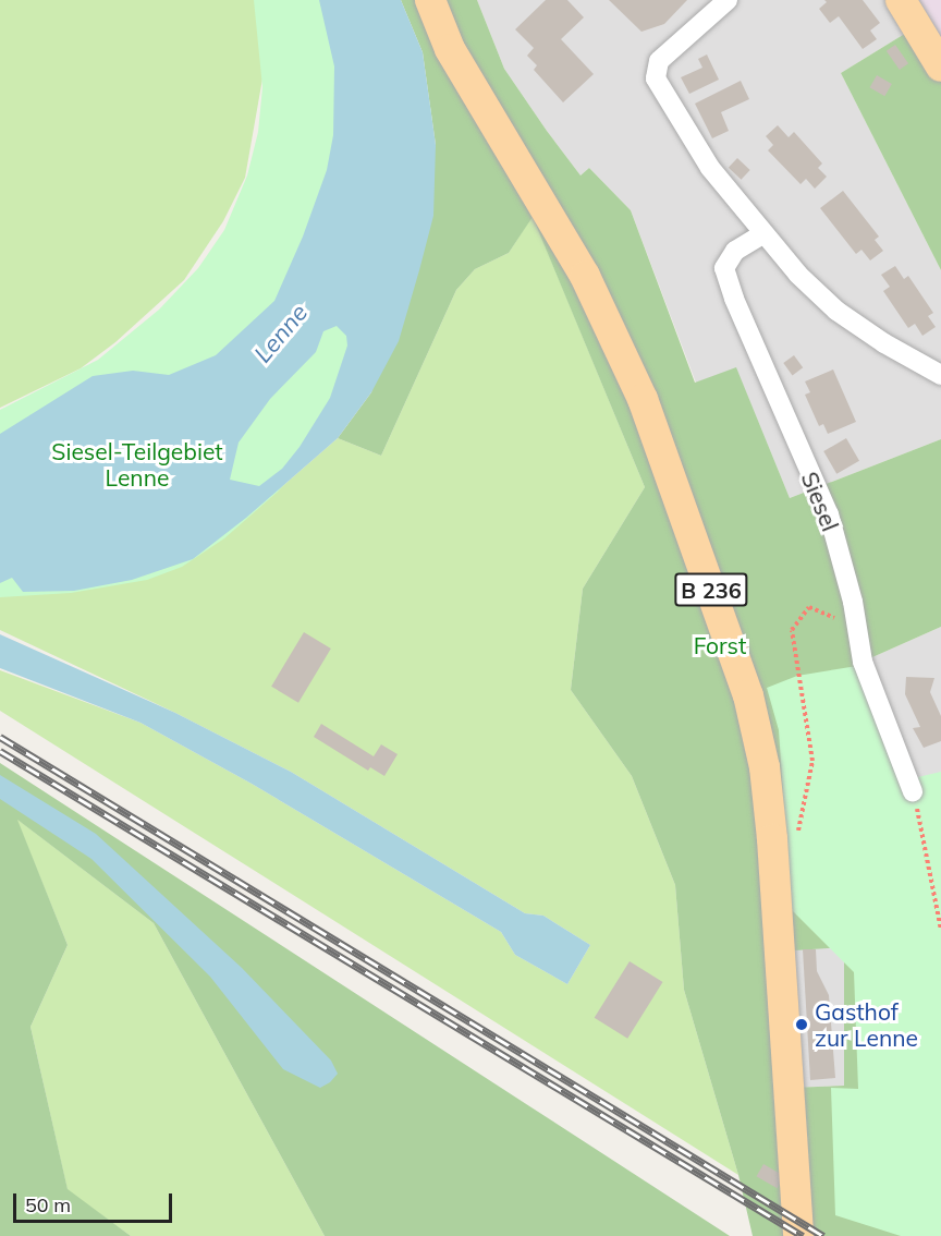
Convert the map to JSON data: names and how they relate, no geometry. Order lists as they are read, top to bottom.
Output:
{
  "streets": {
    "main road": ["B 236"],
    "street": ["Siesel"]
  },
  "water": ["Lenne"],
  "parks": ["Siesel-Teilgebiet Lenne", "Forst"],
  "places": ["Gasthof zur Lenne"],
  "scale_bar": "50 m"
}
